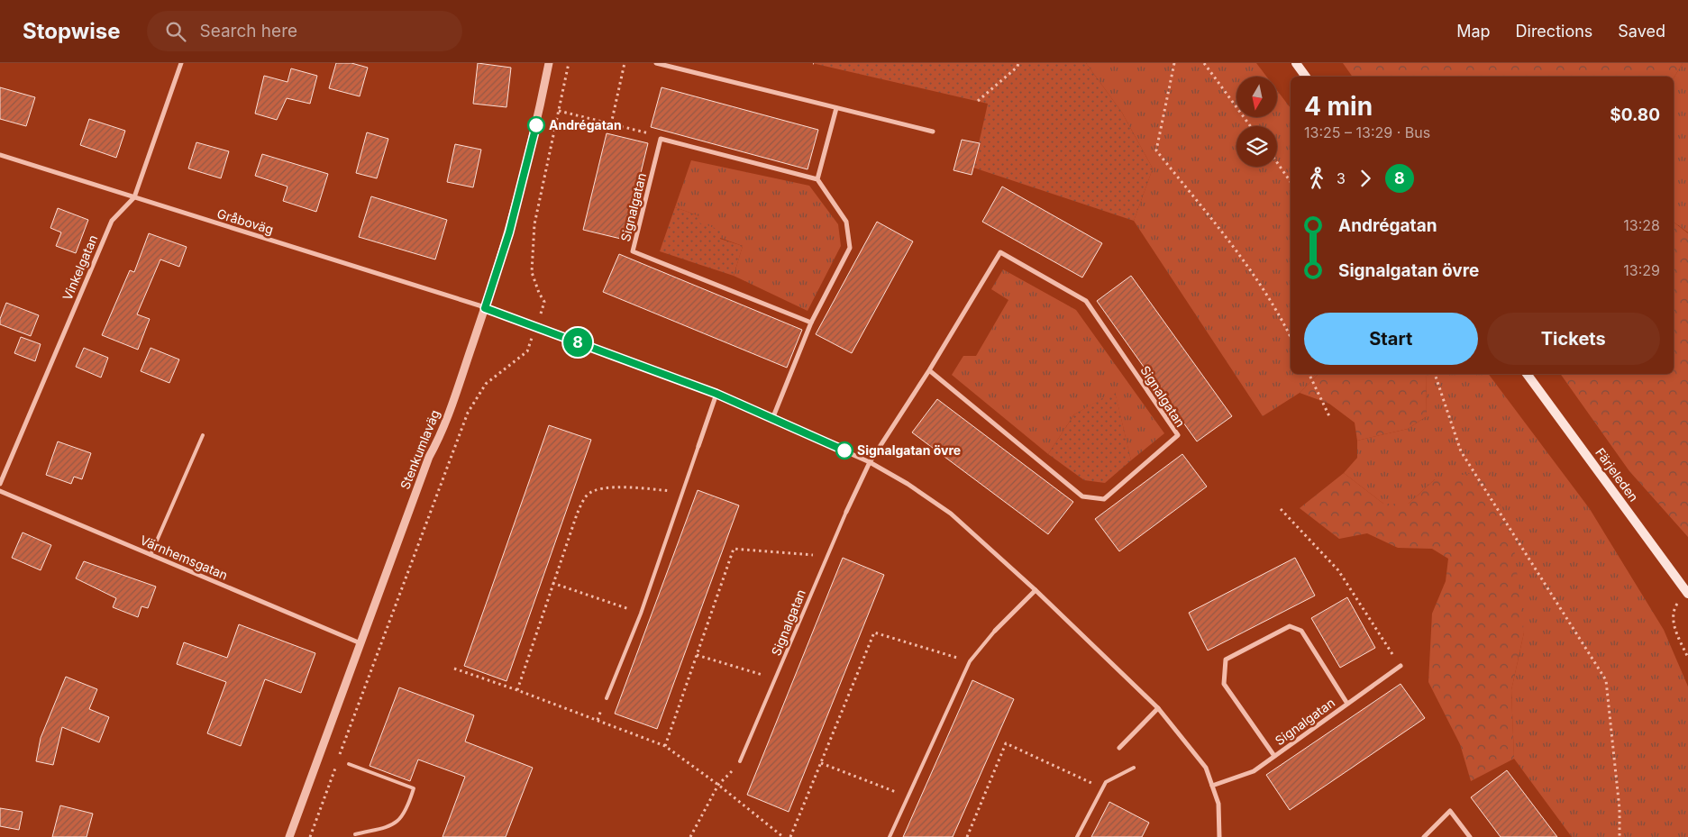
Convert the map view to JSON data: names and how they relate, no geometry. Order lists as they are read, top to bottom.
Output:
{
  "streets": {
    "main road": ["Färjeleden"],
    "street": [
      "Signalgatan",
      "Gråboväg",
      "Vinkelgatan",
      "Stenkumlaväg",
      "Värnhemsgatan"
    ]
  },
  "crossings": [
    ["Gråboväg", "Vinkelgatan"],
    ["Gråboväg", "Stenkumlaväg"],
    ["Stenkumlaväg", "Värnhemsgatan"]
  ],
  "places": ["Andrégatan", "Signalgatan övre"],
  "lines": ["bus line 8"],
  "north": "bottom",
  "page": {
    "header": "Stopwise",
    "search": "Search here",
    "nav": ["Map", "Directions", "Saved"],
    "on_map": "8",
    "heading": ["4 min", "13:25 – 13:29 · Bus", "$0.80"],
    "legs": ["3", "8"],
    "list": [
      {
        "name": "Andrégatan",
        "value": "13:28"
      },
      {
        "name": "Signalgatan övre",
        "value": "13:29"
      }
    ],
    "buttons": ["Start", "Tickets"]
  }
}
